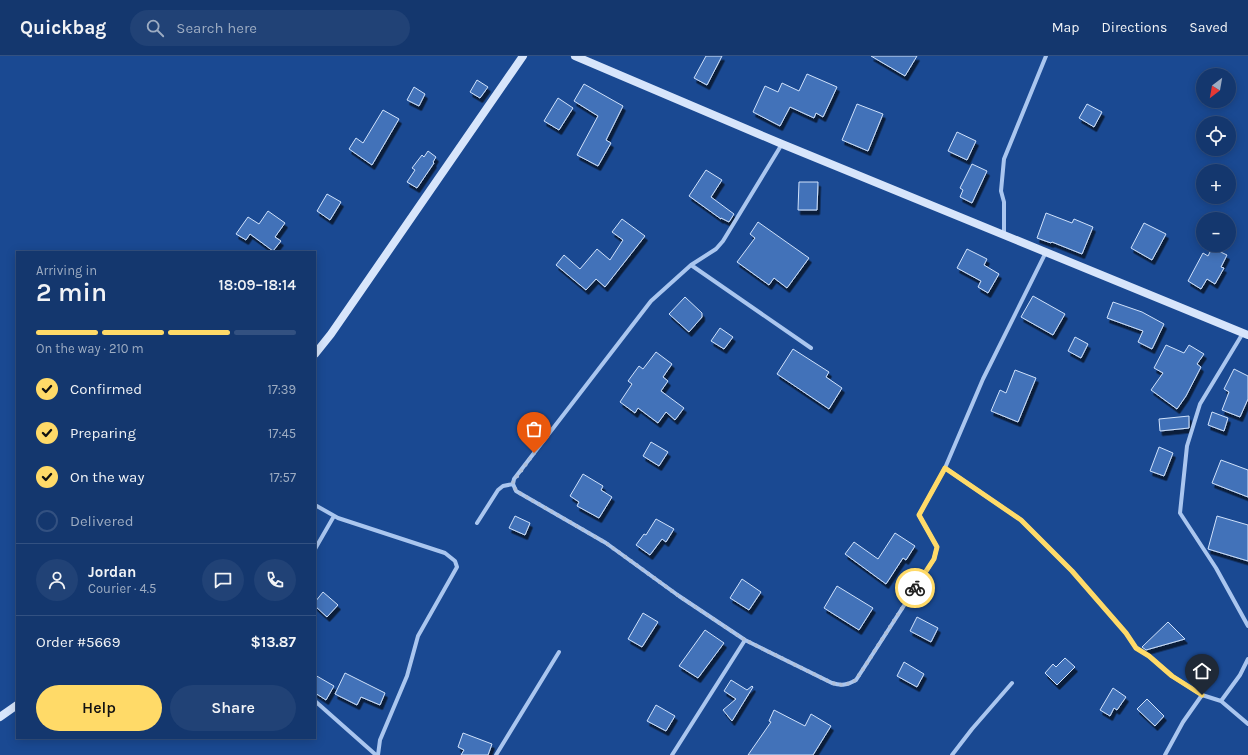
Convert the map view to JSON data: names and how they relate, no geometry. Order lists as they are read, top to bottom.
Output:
{
  "north": "bottom left",
  "page": {
    "header": "Quickbag",
    "search": "Search here",
    "nav": ["Map", "Directions", "Saved"],
    "map_buttons": ["+", "−"],
    "heading": ["2 min", "Arriving in", "18:09–18:14"],
    "panel": [
      "Jordan",
      "Courier · 4.5",
      "Order #5669",
      "$13.87"
    ],
    "bar": "On the way · 210 m",
    "list": [
      ["Confirmed", "17:39"],
      ["Preparing", "17:45"],
      ["On the way", "17:57"],
      "Delivered"
    ],
    "buttons": ["Help", "Share"]
  }
}
